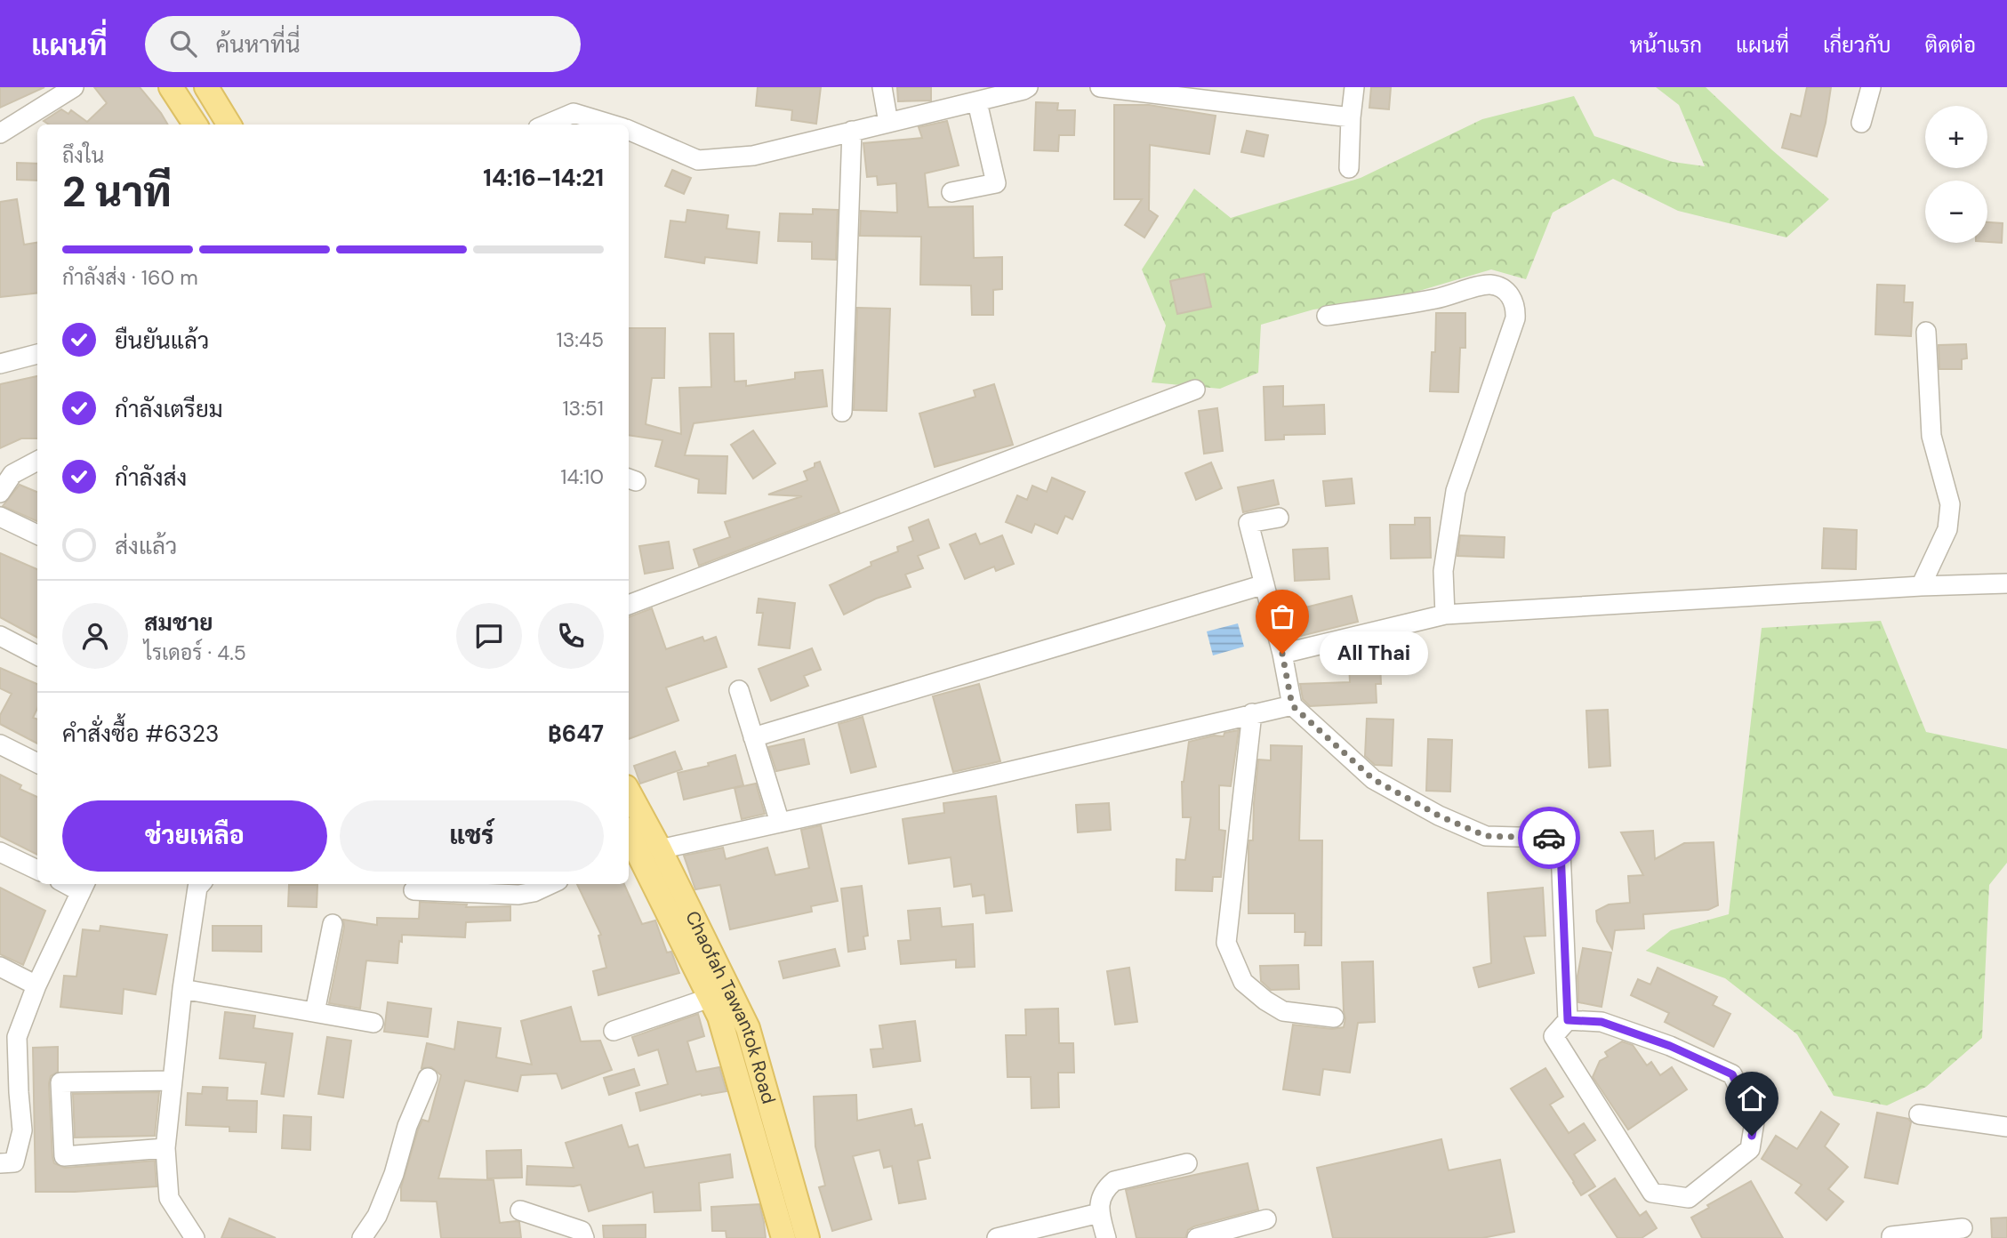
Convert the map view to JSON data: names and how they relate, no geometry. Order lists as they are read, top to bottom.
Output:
{
  "streets": {
    "main road": ["Chaofah Tawantok Road"]
  },
  "places": ["All Thai"],
  "page": {
    "header": "แผนที่",
    "search": "ค้นหาที่นี่",
    "nav": [
      "หน้าแรก",
      "แผนที่",
      "เกี่ยวกับ",
      "ติดต่อ"
    ],
    "map_buttons": ["+", "−"],
    "heading": ["2 นาที", "ถึงใน", "14:16–14:21"],
    "panel": [
      "สมชาย",
      "ไรเดอร์ · 4.5",
      "คำสั่งซื้อ #6323",
      "฿647"
    ],
    "bar": "กำลังส่ง · 160 m",
    "list": [
      ["ยืนยันแล้ว", "13:45"],
      ["กำลังเตรียม", "13:51"],
      ["กำลังส่ง", "14:10"],
      "ส่งแล้ว"
    ],
    "bubble": "All Thai",
    "buttons": ["ช่วยเหลือ", "แชร์"]
  }
}
